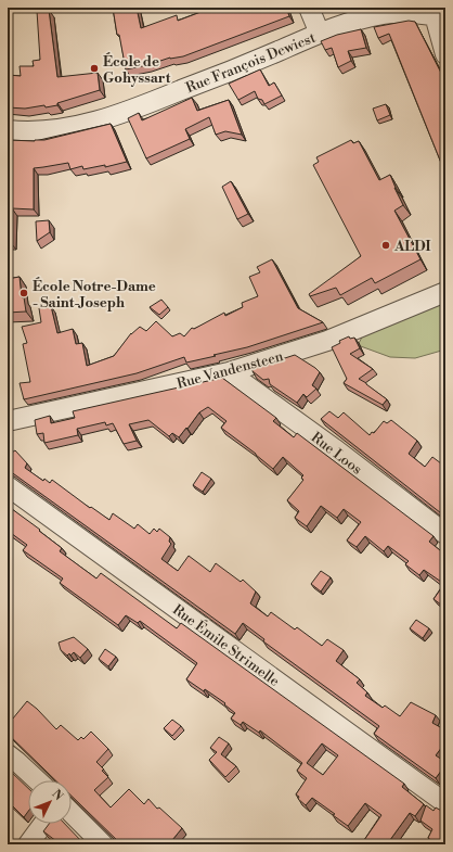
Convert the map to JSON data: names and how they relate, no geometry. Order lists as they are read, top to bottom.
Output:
{
  "streets": {
    "street": [
      "Rue François Dewiest",
      "Rue Vandensteen",
      "Rue Loos",
      "Rue Émile Strimelle"
    ]
  },
  "crossings": [
    ["Rue Vandensteen", "Rue Loos"]
  ],
  "places": ["École de Gohyssart", "ALDI", "École Notre-Dame - Saint-Joseph"],
  "north": "top right"
}
